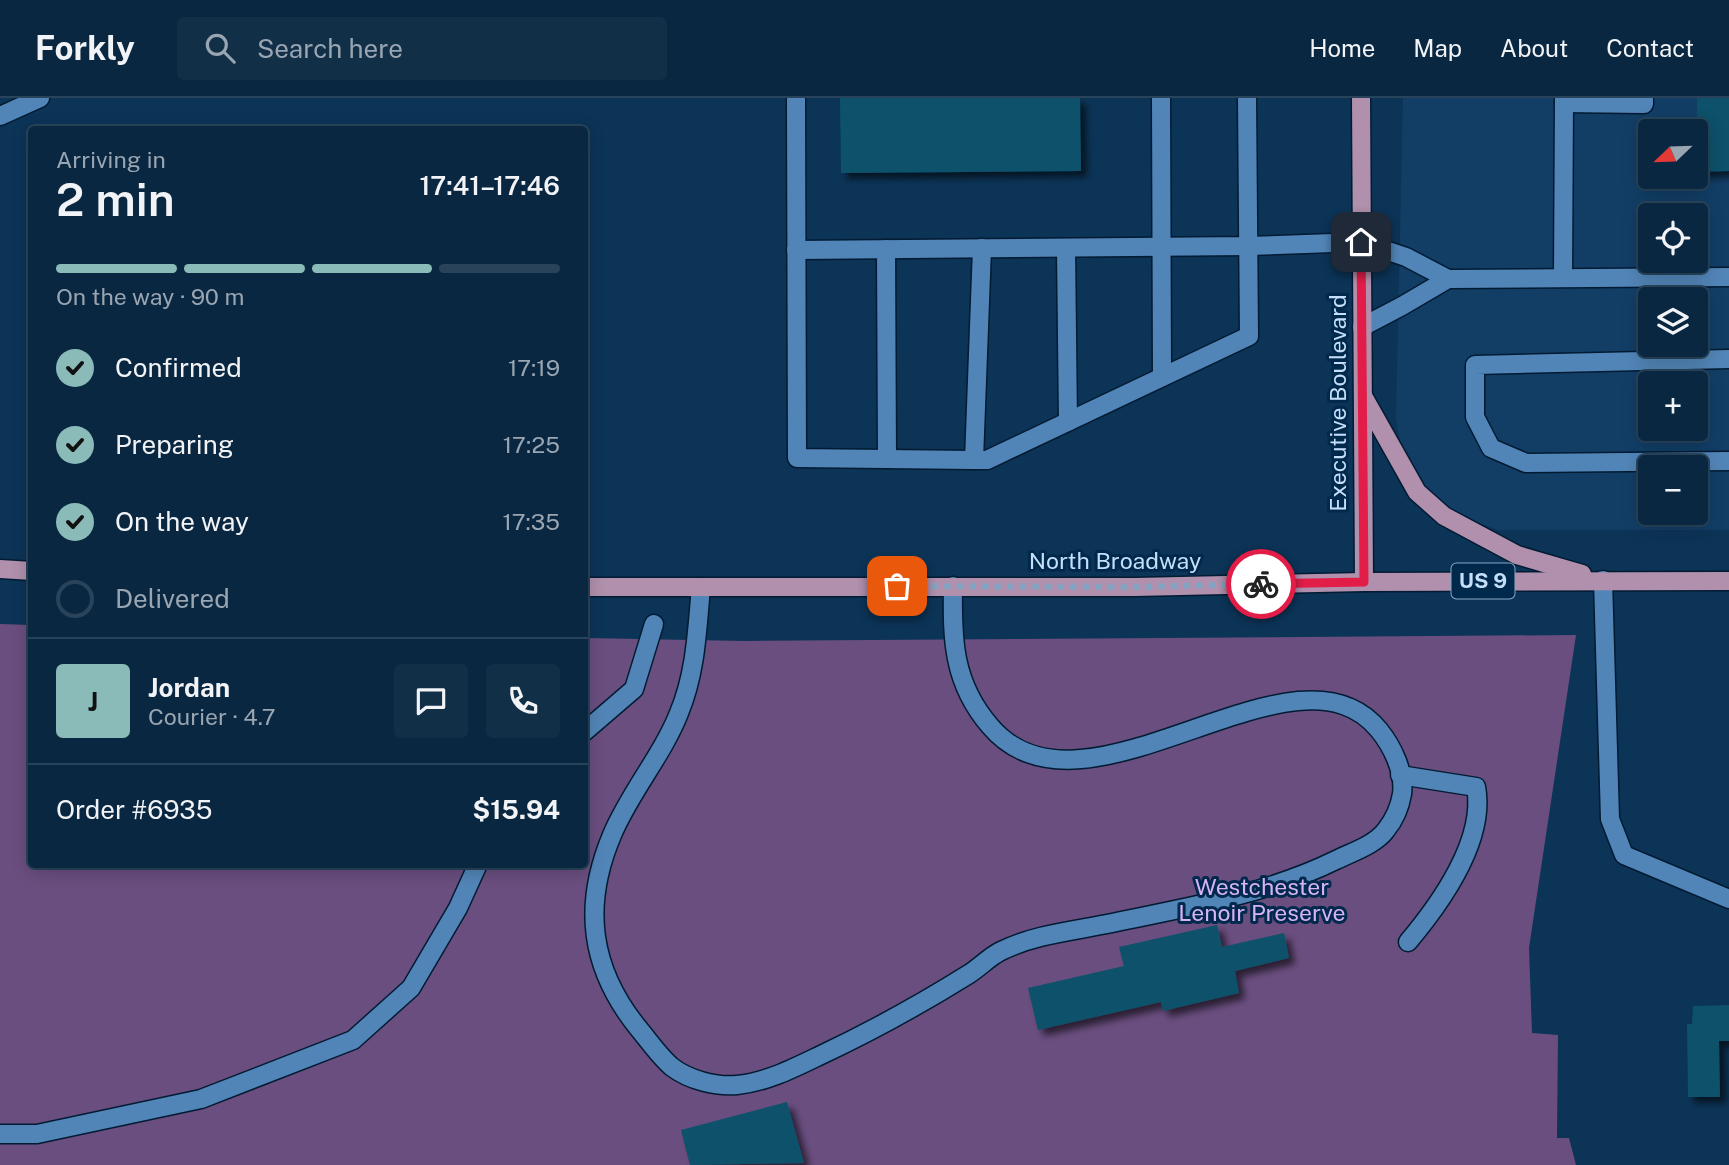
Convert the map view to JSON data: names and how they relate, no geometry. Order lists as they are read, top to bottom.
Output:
{
  "streets": {
    "main road": ["Executive Boulevard", "North Broadway", "US 9"]
  },
  "crossings": [
    ["Executive Boulevard", "North Broadway"]
  ],
  "parks": ["Westchester Lenoir Preserve"],
  "north": "bottom left",
  "page": {
    "header": "Forkly",
    "search": "Search here",
    "nav": [
      "Home",
      "Map",
      "About",
      "Contact"
    ],
    "map_buttons": ["+", "−"],
    "heading": ["2 min", "Arriving in", "17:41–17:46"],
    "panel": [
      "Jordan",
      "Courier · 4.7",
      "Order #6935",
      "$15.94"
    ],
    "bar": "On the way · 90 m",
    "list": [
      ["Confirmed", "17:19"],
      ["Preparing", "17:25"],
      ["On the way", "17:35"],
      "Delivered"
    ],
    "round": "J"
  }
}
